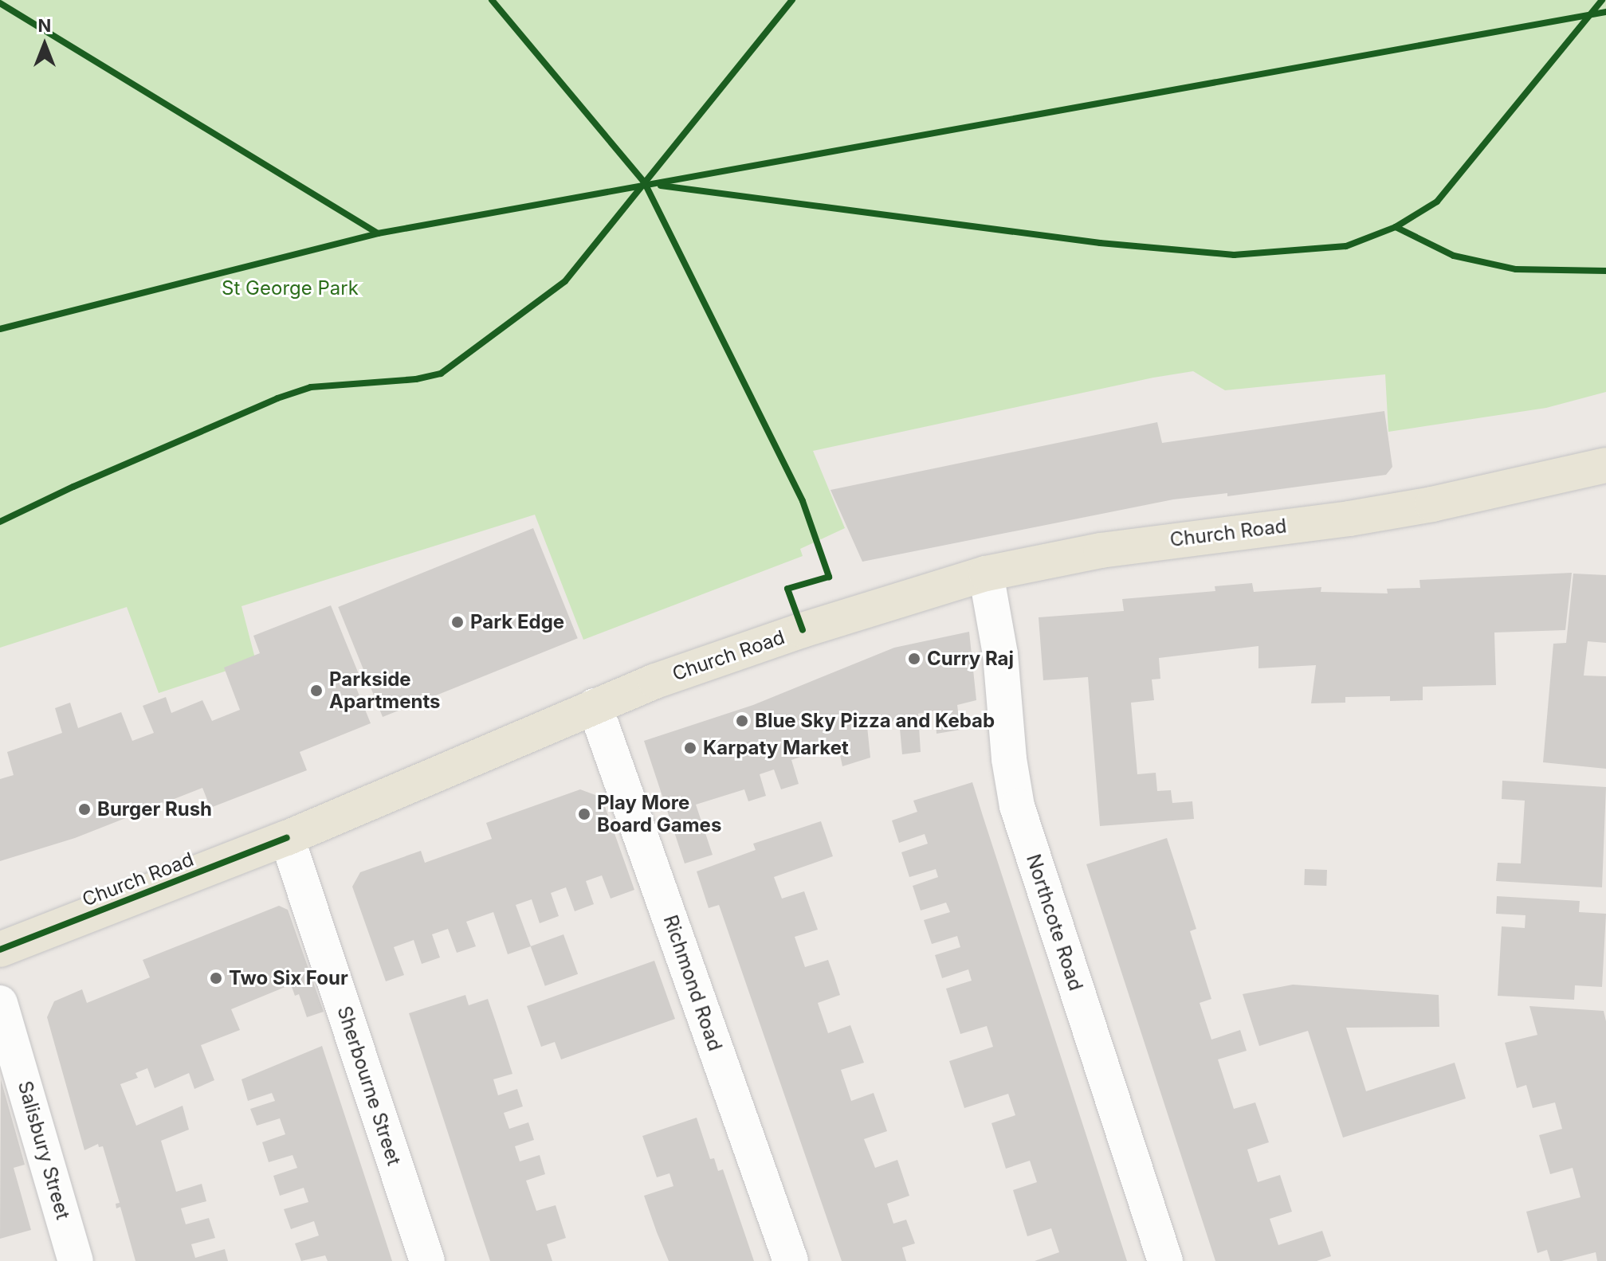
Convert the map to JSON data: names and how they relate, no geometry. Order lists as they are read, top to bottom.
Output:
{
  "streets": {
    "main road": ["Church Road"],
    "street": [
      "Northcote Road",
      "Richmond Road",
      "Sherbourne Street",
      "Salisbury Street"
    ]
  },
  "crossings": [
    ["Church Road", "Northcote Road"],
    ["Church Road", "Richmond Road"],
    ["Church Road", "Sherbourne Street"]
  ],
  "parks": ["St George Park"],
  "places": [
    "Park Edge",
    "Curry Raj",
    "Parkside Apartments",
    "Blue Sky Pizza and Kebab",
    "Karpaty Market",
    "Burger Rush",
    "Play More Board Games",
    "Two Six Four"
  ],
  "north": "top"
}
